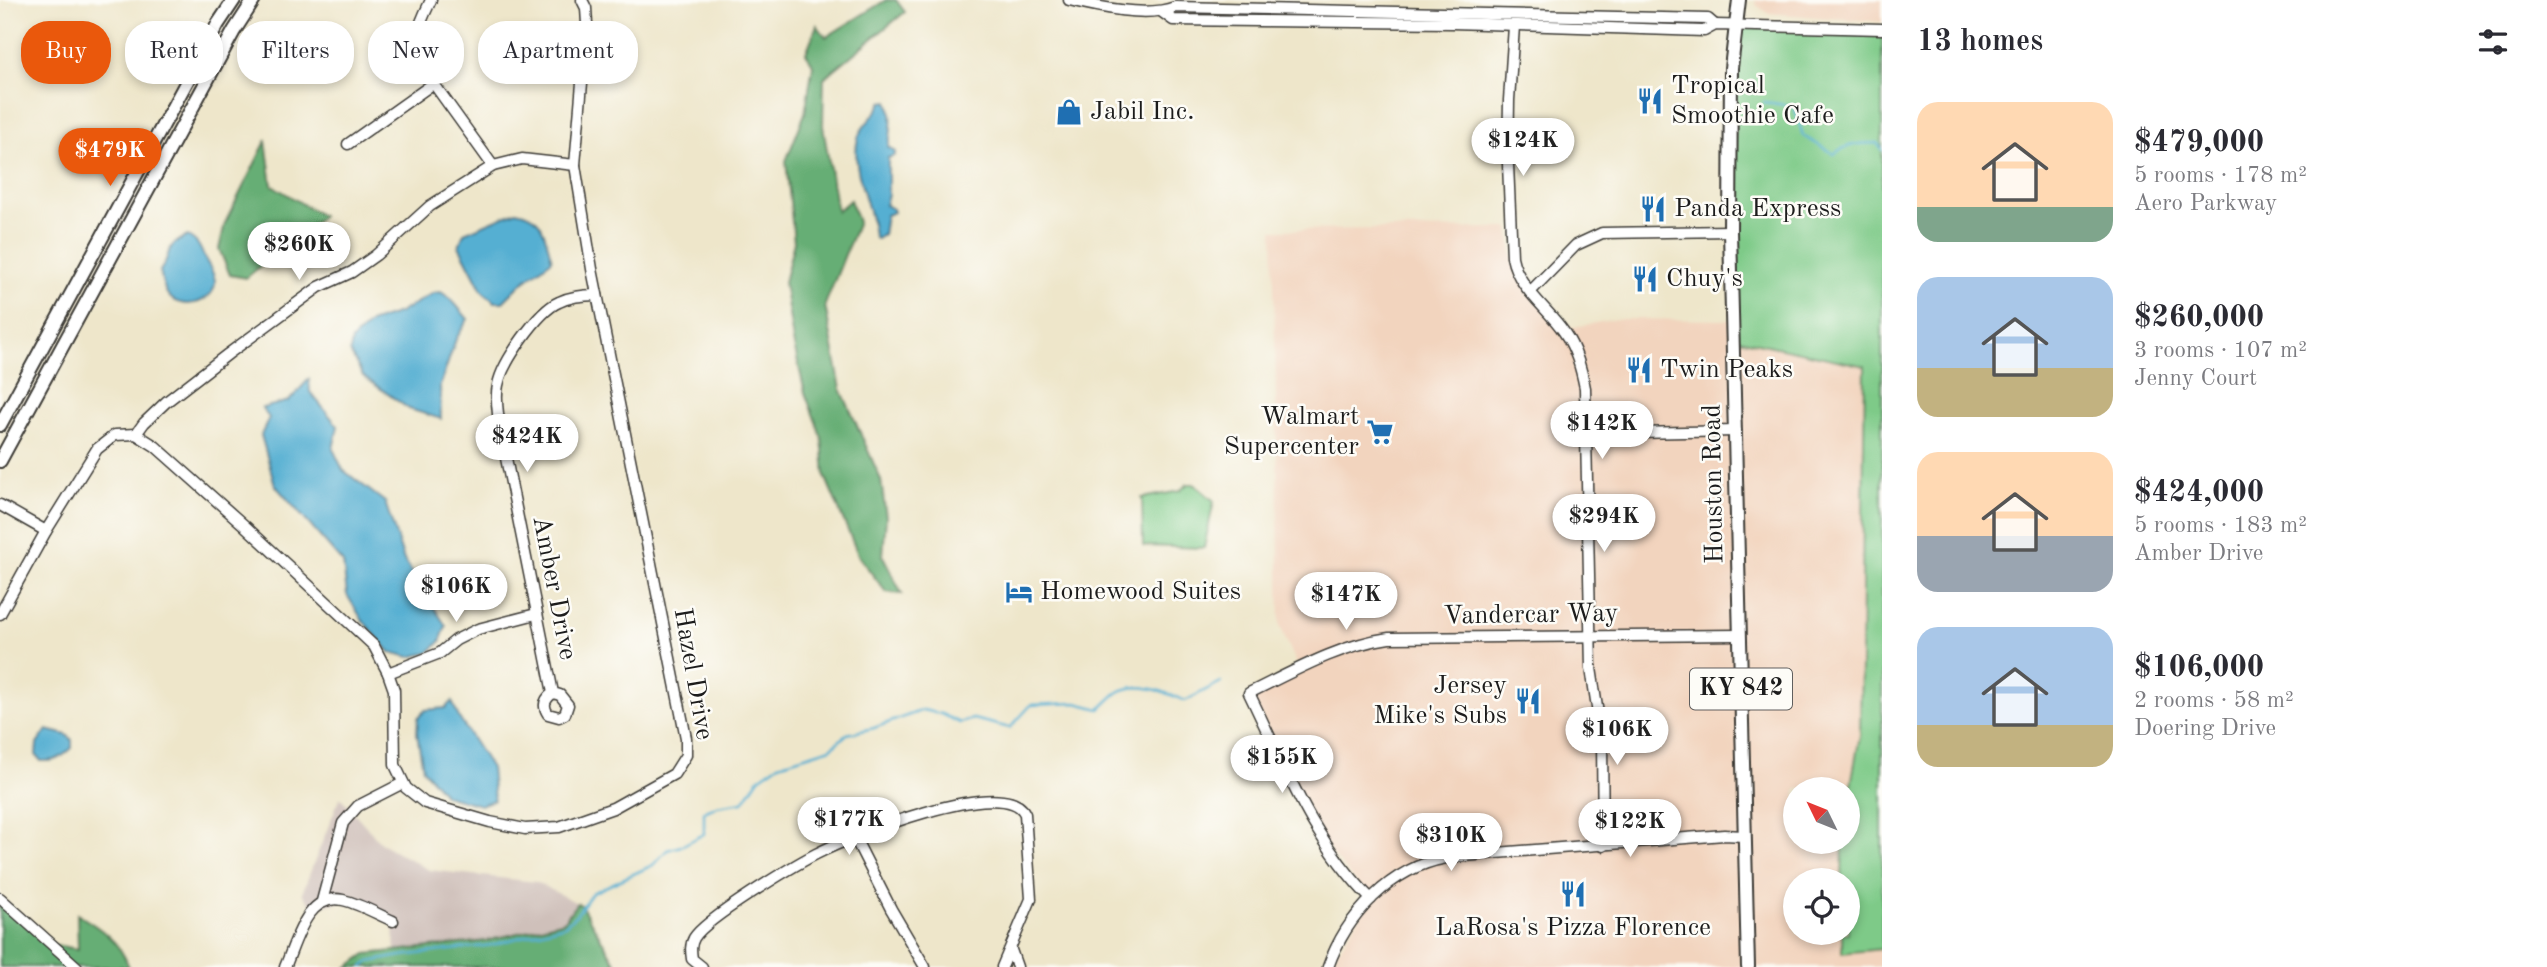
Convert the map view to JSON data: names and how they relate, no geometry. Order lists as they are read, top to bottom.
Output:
{
  "streets": {
    "main road": ["Houston Road", "KY 842"],
    "street": ["Amber Drive", "Vandercar Way", "Hazel Drive"]
  },
  "crossings": [
    ["Houston Road", "Vandercar Way"],
    ["Amber Drive", "Hazel Drive"]
  ],
  "places": {
    "restaurant": [
      "Tropical Smoothie Cafe",
      "Panda Express",
      "Chuy's",
      "Twin Peaks",
      "Jersey Mike's Subs",
      "LaRosa's Pizza Florence"
    ],
    "shop": ["Jabil Inc."],
    "supermarket": ["Walmart Supercenter"],
    "hotel": ["Homewood Suites"]
  },
  "north": "top left",
  "page": {
    "heading": "13 homes",
    "chip": [
      "Buy",
      "Rent",
      "Filters",
      "New",
      "Apartment"
    ],
    "list": [
      {
        "name": "$479,000",
        "note": "5 rooms · 178 m² · Aero Parkway"
      },
      {
        "name": "$260,000",
        "note": "3 rooms · 107 m² · Jenny Court"
      },
      {
        "name": "$424,000",
        "note": "5 rooms · 183 m² · Amber Drive"
      },
      {
        "name": "$106,000",
        "note": "2 rooms · 58 m² · Doering Drive"
      }
    ],
    "price": [
      "$124K",
      "$479K",
      "$260K",
      "$142K",
      "$424K",
      "$294K",
      "$106K",
      "$147K",
      "$106K",
      "$155K",
      "$177K",
      "$122K",
      "$310K"
    ]
  }
}
